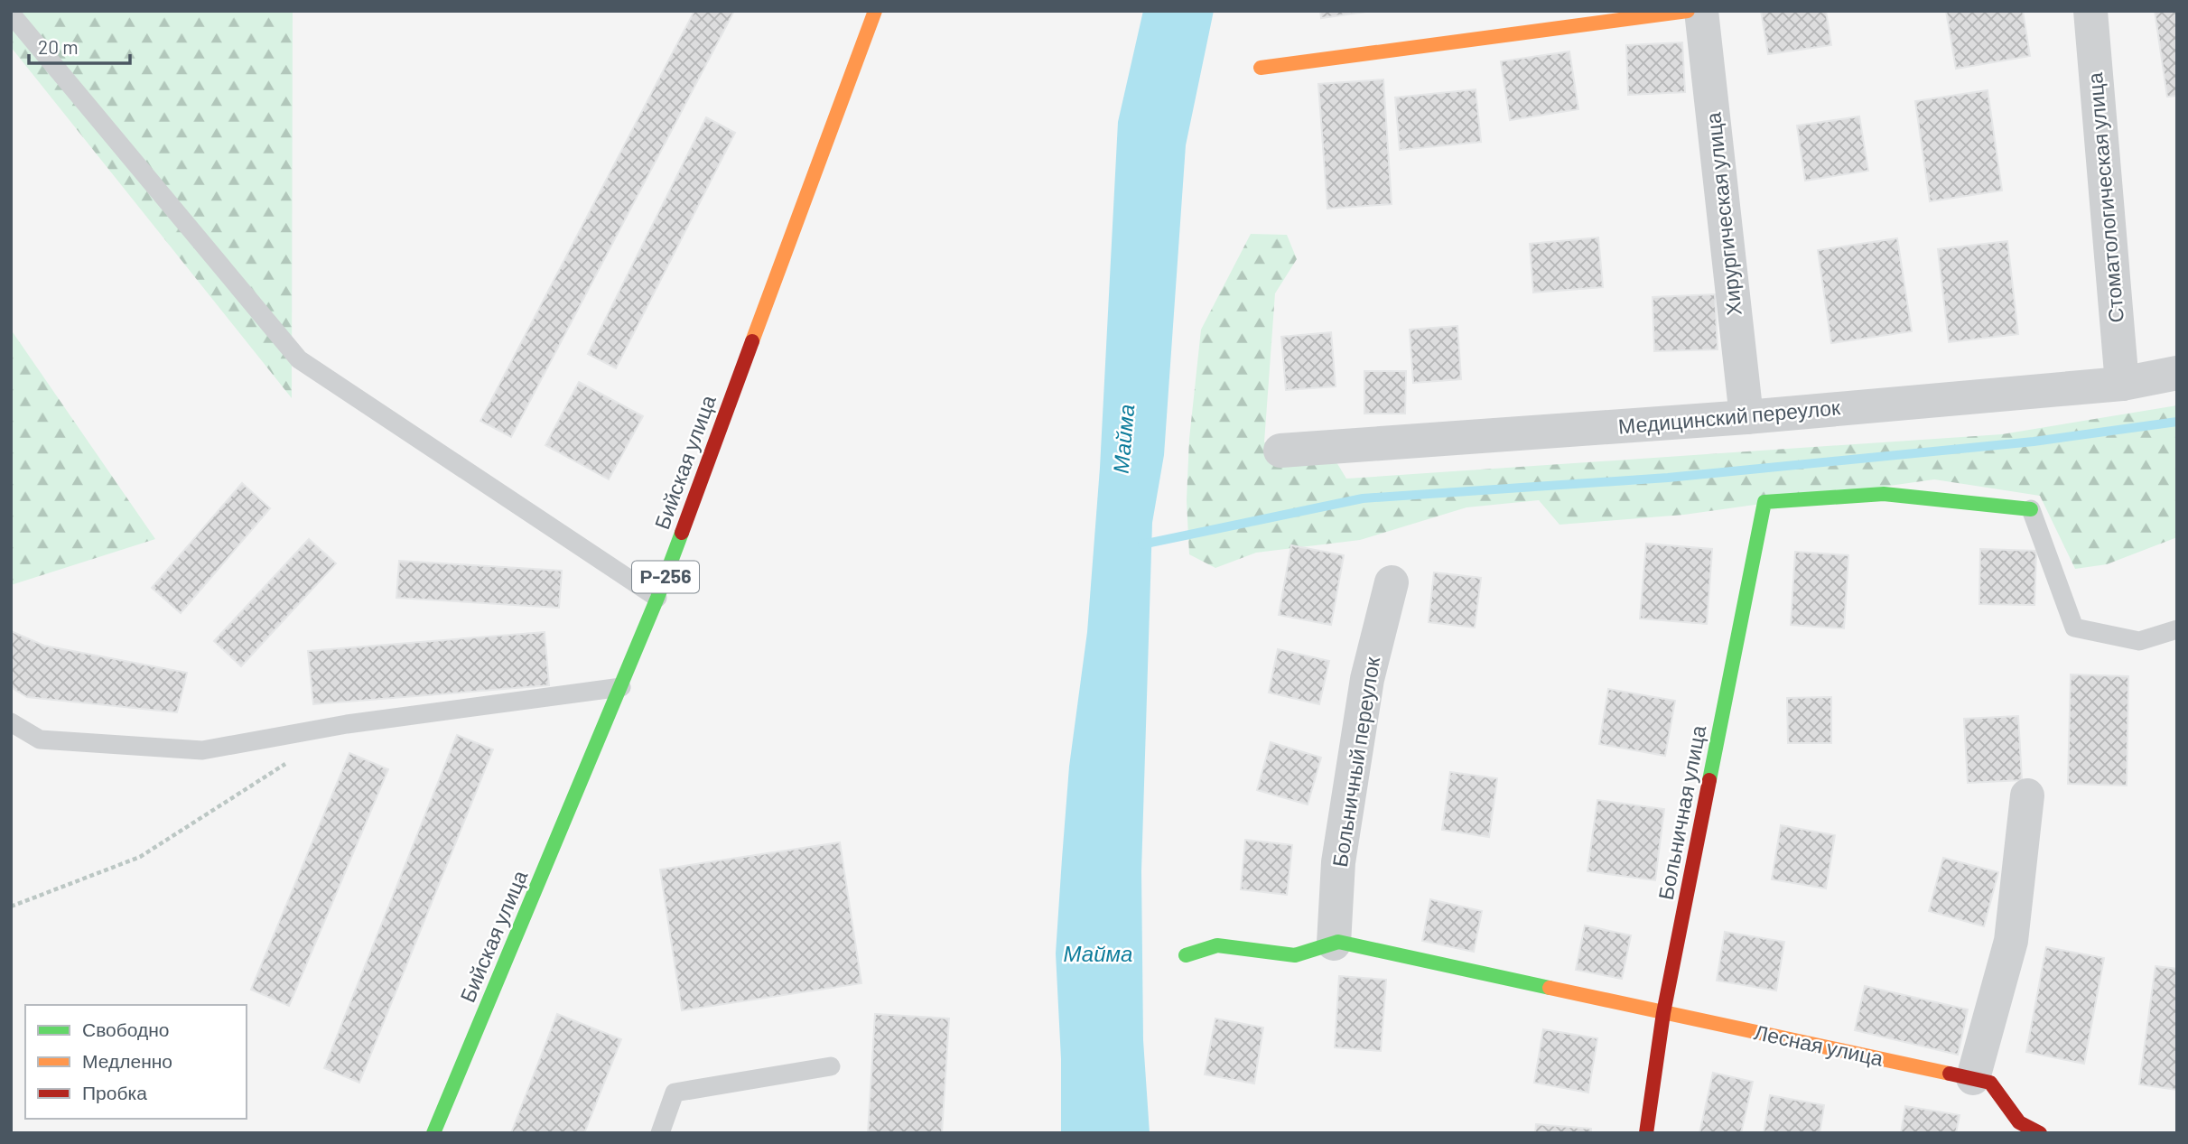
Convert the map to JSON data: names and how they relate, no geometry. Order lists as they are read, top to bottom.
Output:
{
  "streets": {
    "street": [
      "Стоматологическая улица",
      "Хирургическая улица",
      "Медицинский переулок",
      "Бийская улица",
      "Р-256",
      "Больничный переулок",
      "Больничная улица",
      "Лесная улица"
    ]
  },
  "crossings": [
    ["Стоматологическая улица", "Медицинский переулок"],
    ["Хирургическая улица", "Медицинский переулок"],
    ["Больничная улица", "Лесная улица"]
  ],
  "water": ["Майма"],
  "legend": ["Свободно", "Медленно", "Пробка"],
  "scale_bar": "20 m"
}
